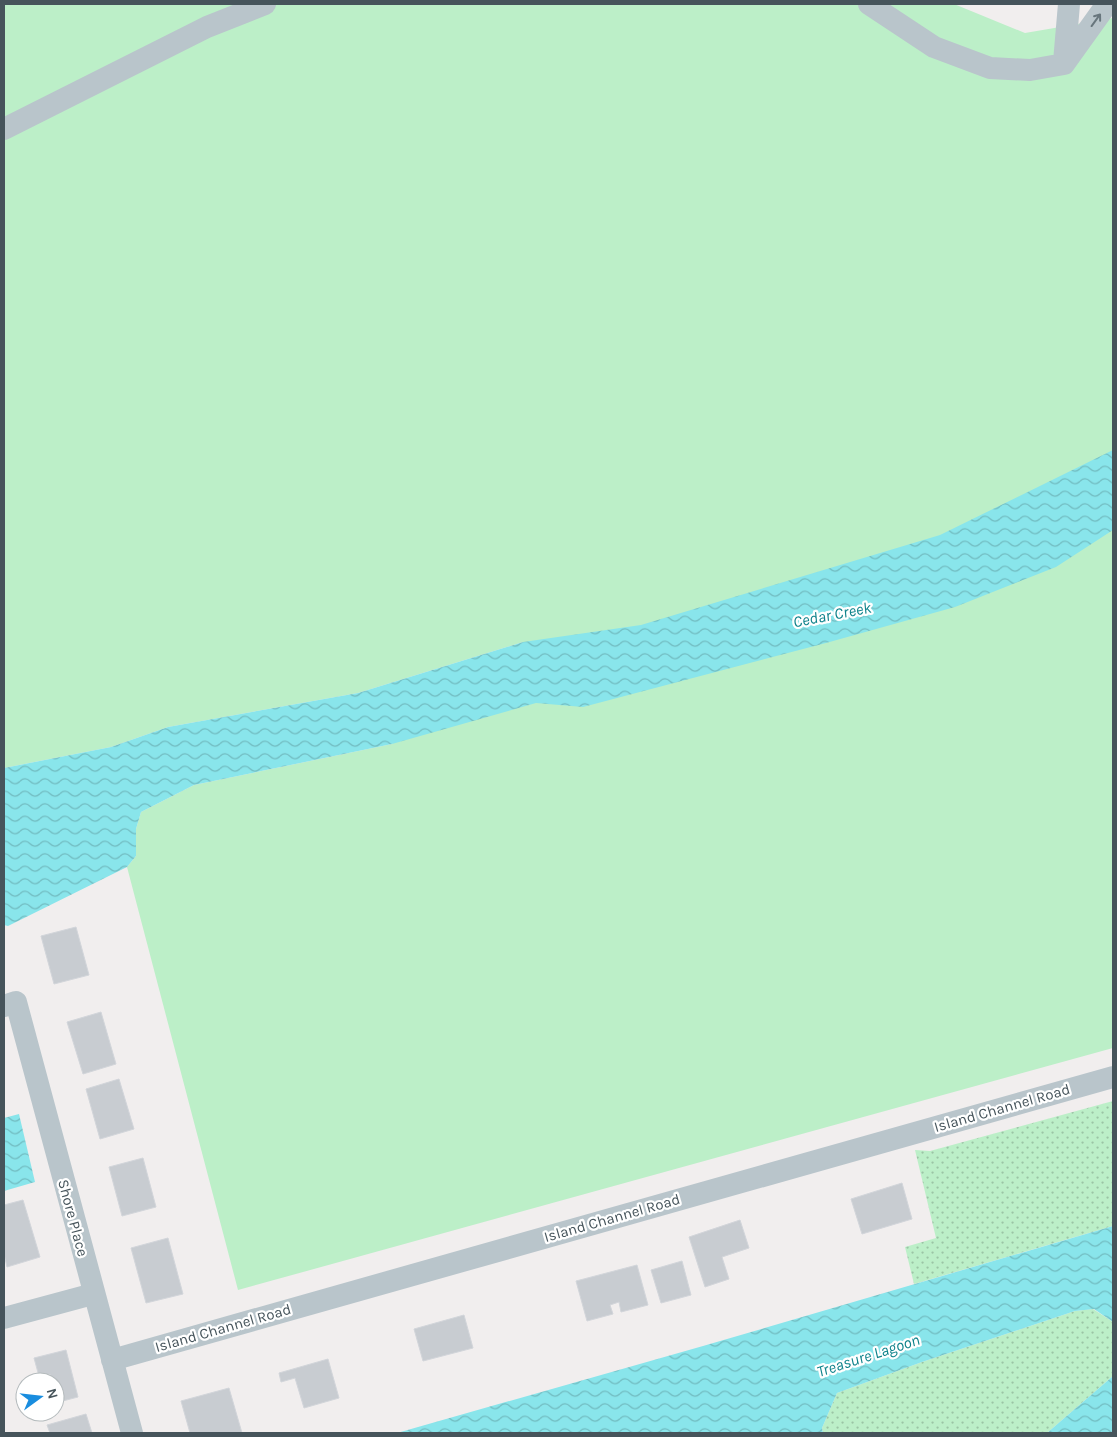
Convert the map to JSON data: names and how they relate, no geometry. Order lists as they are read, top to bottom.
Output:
{
  "streets": {
    "street": ["Island Channel Road", "Shore Place"]
  },
  "crossings": [
    ["Island Channel Road", "Shore Place"]
  ],
  "water": ["Cedar Creek", "Treasure Lagoon"],
  "north": "right"
}
